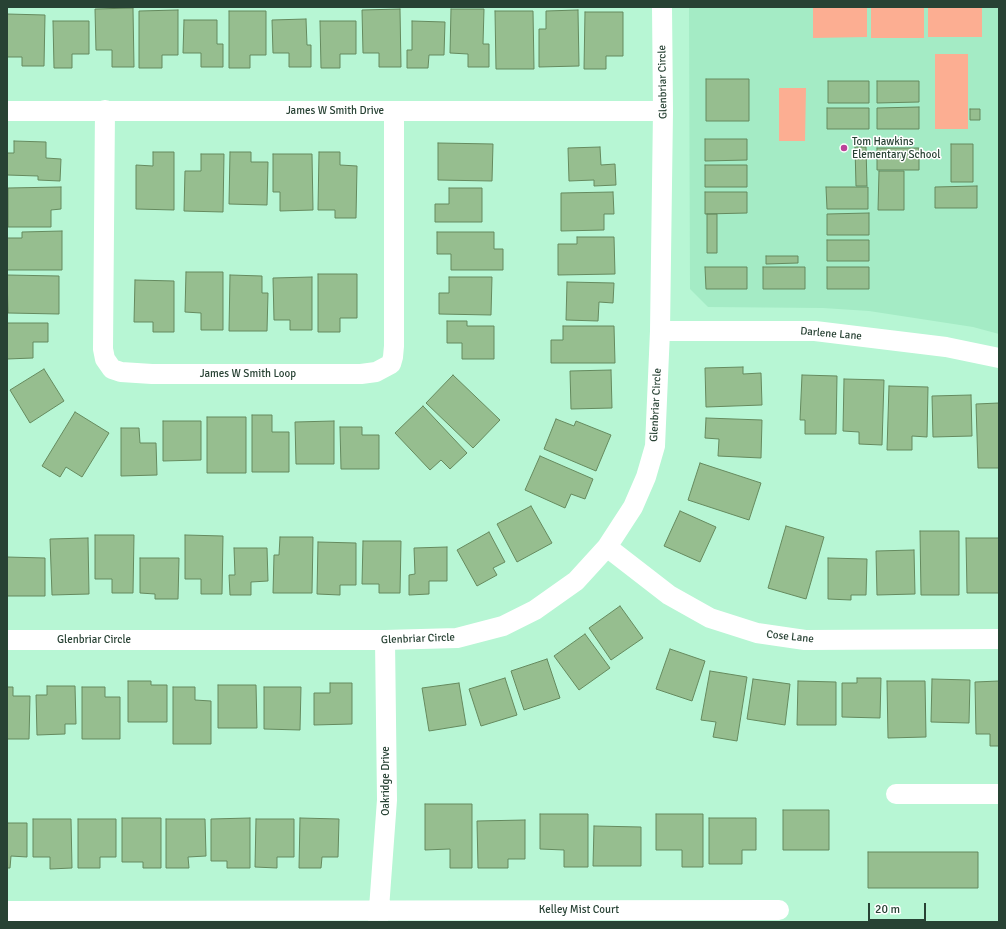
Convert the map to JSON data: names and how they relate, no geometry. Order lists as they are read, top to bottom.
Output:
{
  "streets": {
    "street": [
      "Glenbriar Circle",
      "James W Smith Drive",
      "Darlene Lane",
      "James W Smith Loop",
      "Cose Lane",
      "Oakridge Drive",
      "Kelley Mist Court"
    ]
  },
  "crossings": [
    ["Glenbriar Circle", "James W Smith Drive"],
    ["Glenbriar Circle", "Darlene Lane"],
    ["Glenbriar Circle", "Cose Lane"],
    ["Glenbriar Circle", "Oakridge Drive"],
    ["James W Smith Drive", "James W Smith Loop"],
    ["Oakridge Drive", "Kelley Mist Court"]
  ],
  "places": ["Tom Hawkins Elementary School"],
  "scale_bar": "20 m"
}
